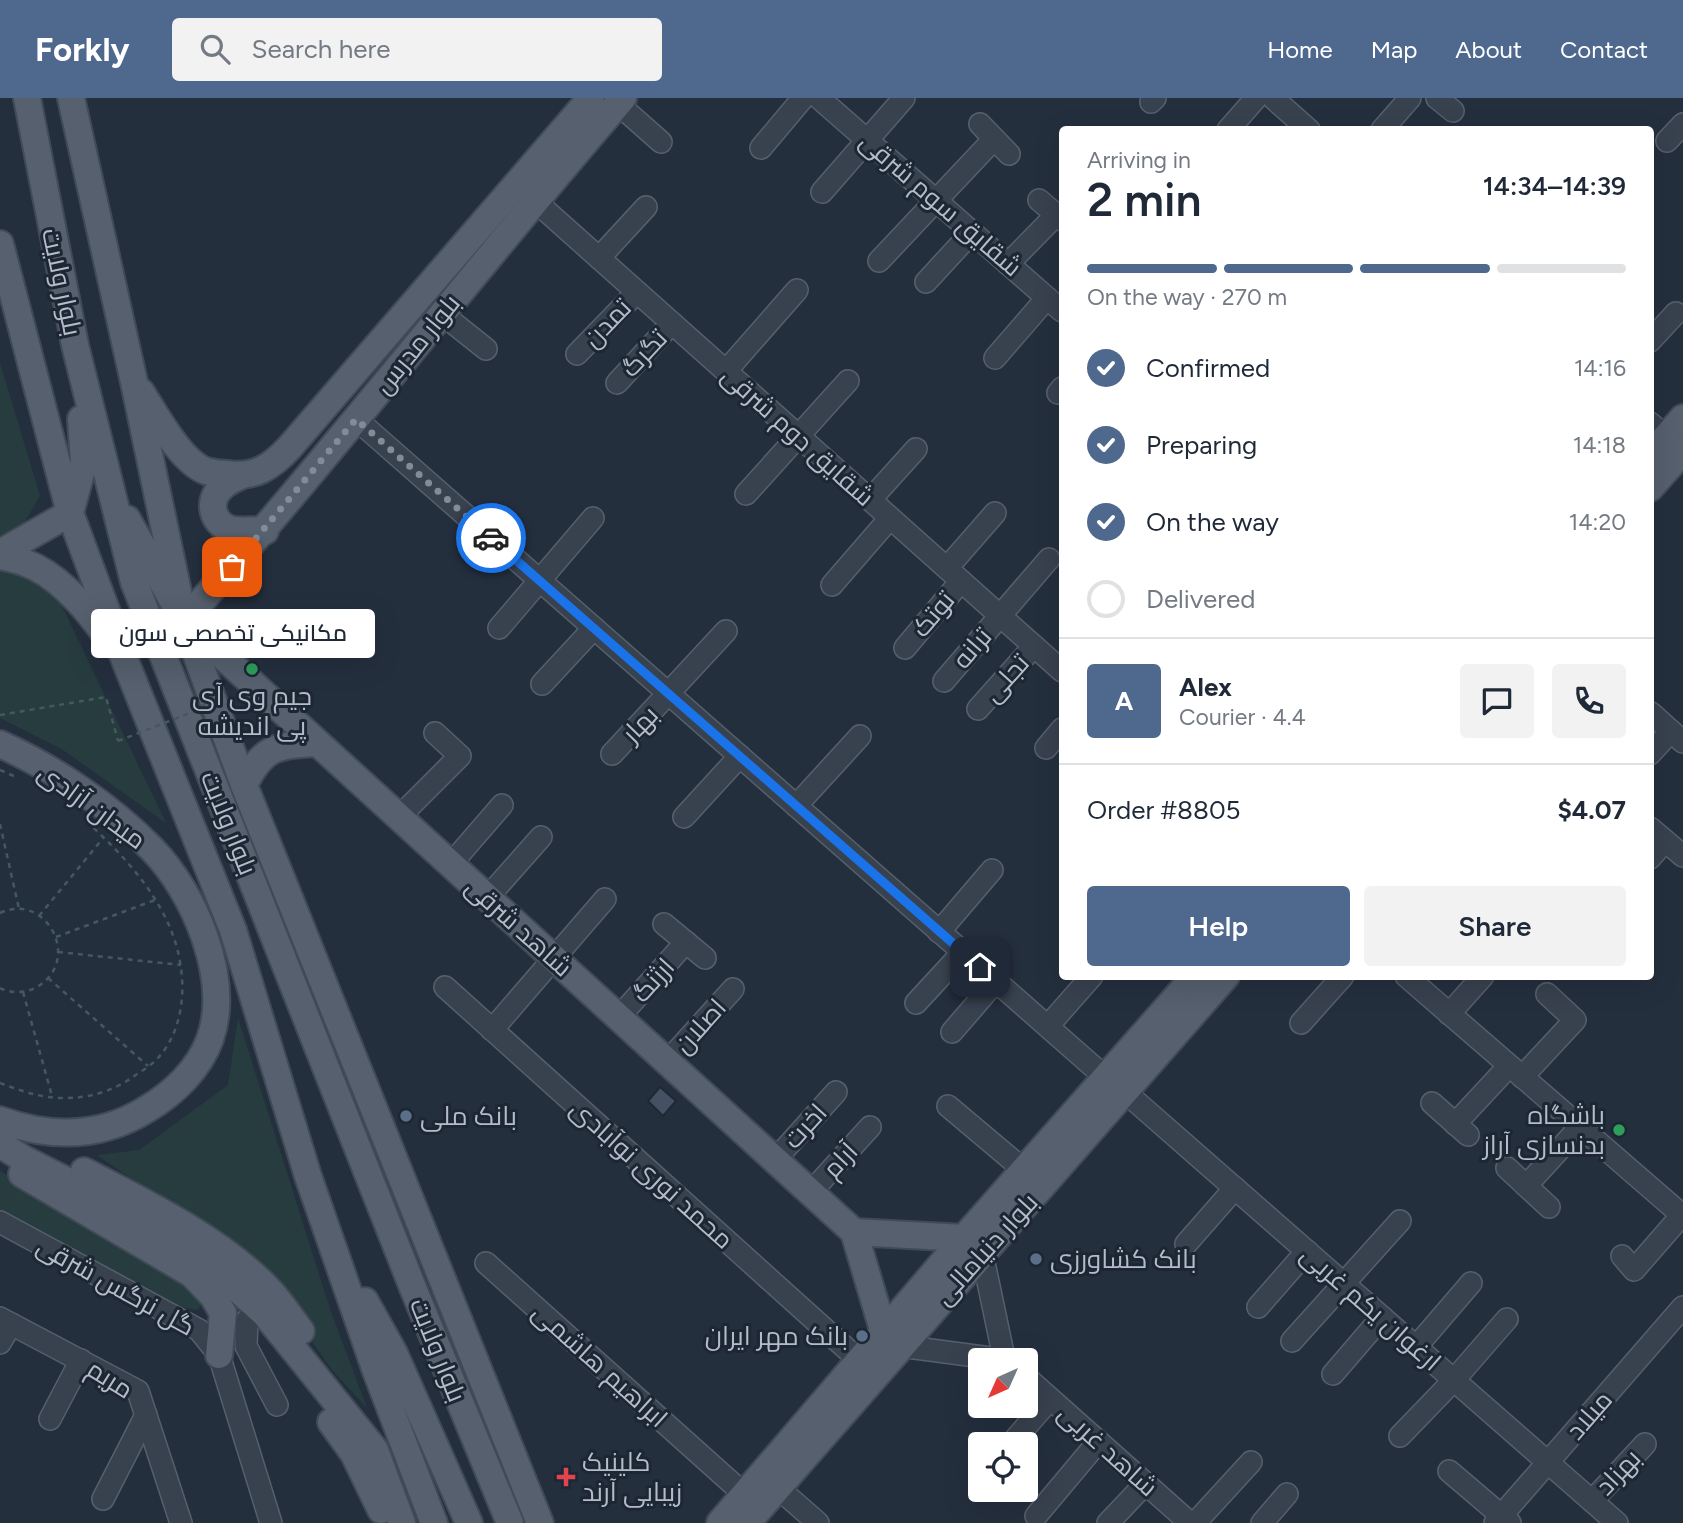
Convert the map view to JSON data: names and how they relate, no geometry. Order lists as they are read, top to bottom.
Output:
{
  "streets": {
    "main road": [
      "بلوار ولایت",
      "بلوار مدرس",
      "میدان آزادی",
      "شاهد شرقی",
      "بلوار دنیامالی"
    ],
    "street": [
      "شقایق سوم شرقی",
      "تمدن",
      "تگرگ",
      "شقایق دوم شرقی",
      "توتک",
      "ترانه",
      "تجلی",
      "بهار",
      "ارژنگ",
      "اصلان",
      "اخرت",
      "آرام",
      "محمد نوری نوآبادی",
      "گل نرگس شرقی",
      "ارغوان یکم غربی",
      "ابراهیم هاشمی",
      "مریم",
      "میلاد",
      "شاهد غربی",
      "بهزاد"
    ]
  },
  "crossings": [
    ["بلوار ولایت", "بلوار مدرس"],
    ["بلوار ولایت", "شاهد شرقی"],
    ["تمدن", "شقایق دوم شرقی"],
    ["بلوار مدرس", "شقایق دوم شرقی"],
    ["بلوار مدرس", "شاهد شرقی"],
    ["بلوار مدرس", "ارغوان یکم غربی"],
    ["تگرگ", "شقایق دوم شرقی"],
    ["شقایق دوم شرقی", "توتک"],
    ["شقایق دوم شرقی", "ترانه"],
    ["شقایق دوم شرقی", "تجلی"],
    ["بهار", "ارغوان یکم غربی"],
    ["شاهد شرقی", "ارژنگ"],
    ["شاهد شرقی", "اصلان"],
    ["شاهد شرقی", "اخرت"],
    ["شاهد شرقی", "آرام"],
    ["محمد نوری نوآبادی", "بلوار دنیامالی"],
    ["بلوار دنیامالی", "ارغوان یکم غربی"],
    ["بلوار دنیامالی", "ابراهیم هاشمی"],
    ["ارغوان یکم غربی", "میلاد"],
    ["ارغوان یکم غربی", "بهزاد"]
  ],
  "places": {
    "other": [
      "مکانیکی تخصصی سون",
      "جیم وی آی پی اندیشه",
      "بانک ملی",
      "باشگاه بدنسازی آراز",
      "بانک کشاورزی",
      "بانک مهر ایران"
    ],
    "health": ["کلینیک زیبایی آرند"]
  },
  "north": "bottom left",
  "page": {
    "header": "Forkly",
    "search": "Search here",
    "nav": [
      "Home",
      "Map",
      "About",
      "Contact"
    ],
    "heading": ["2 min", "Arriving in", "14:34–14:39"],
    "panel": [
      "Alex",
      "Courier · 4.4",
      "Order #8805",
      "$4.07"
    ],
    "bar": "On the way · 270 m",
    "list": [
      ["Confirmed", "14:16"],
      ["Preparing", "14:18"],
      ["On the way", "14:20"],
      "Delivered"
    ],
    "bubble": "مکانیکی تخصصی سون",
    "round": "A",
    "buttons": ["Help", "Share"]
  }
}
